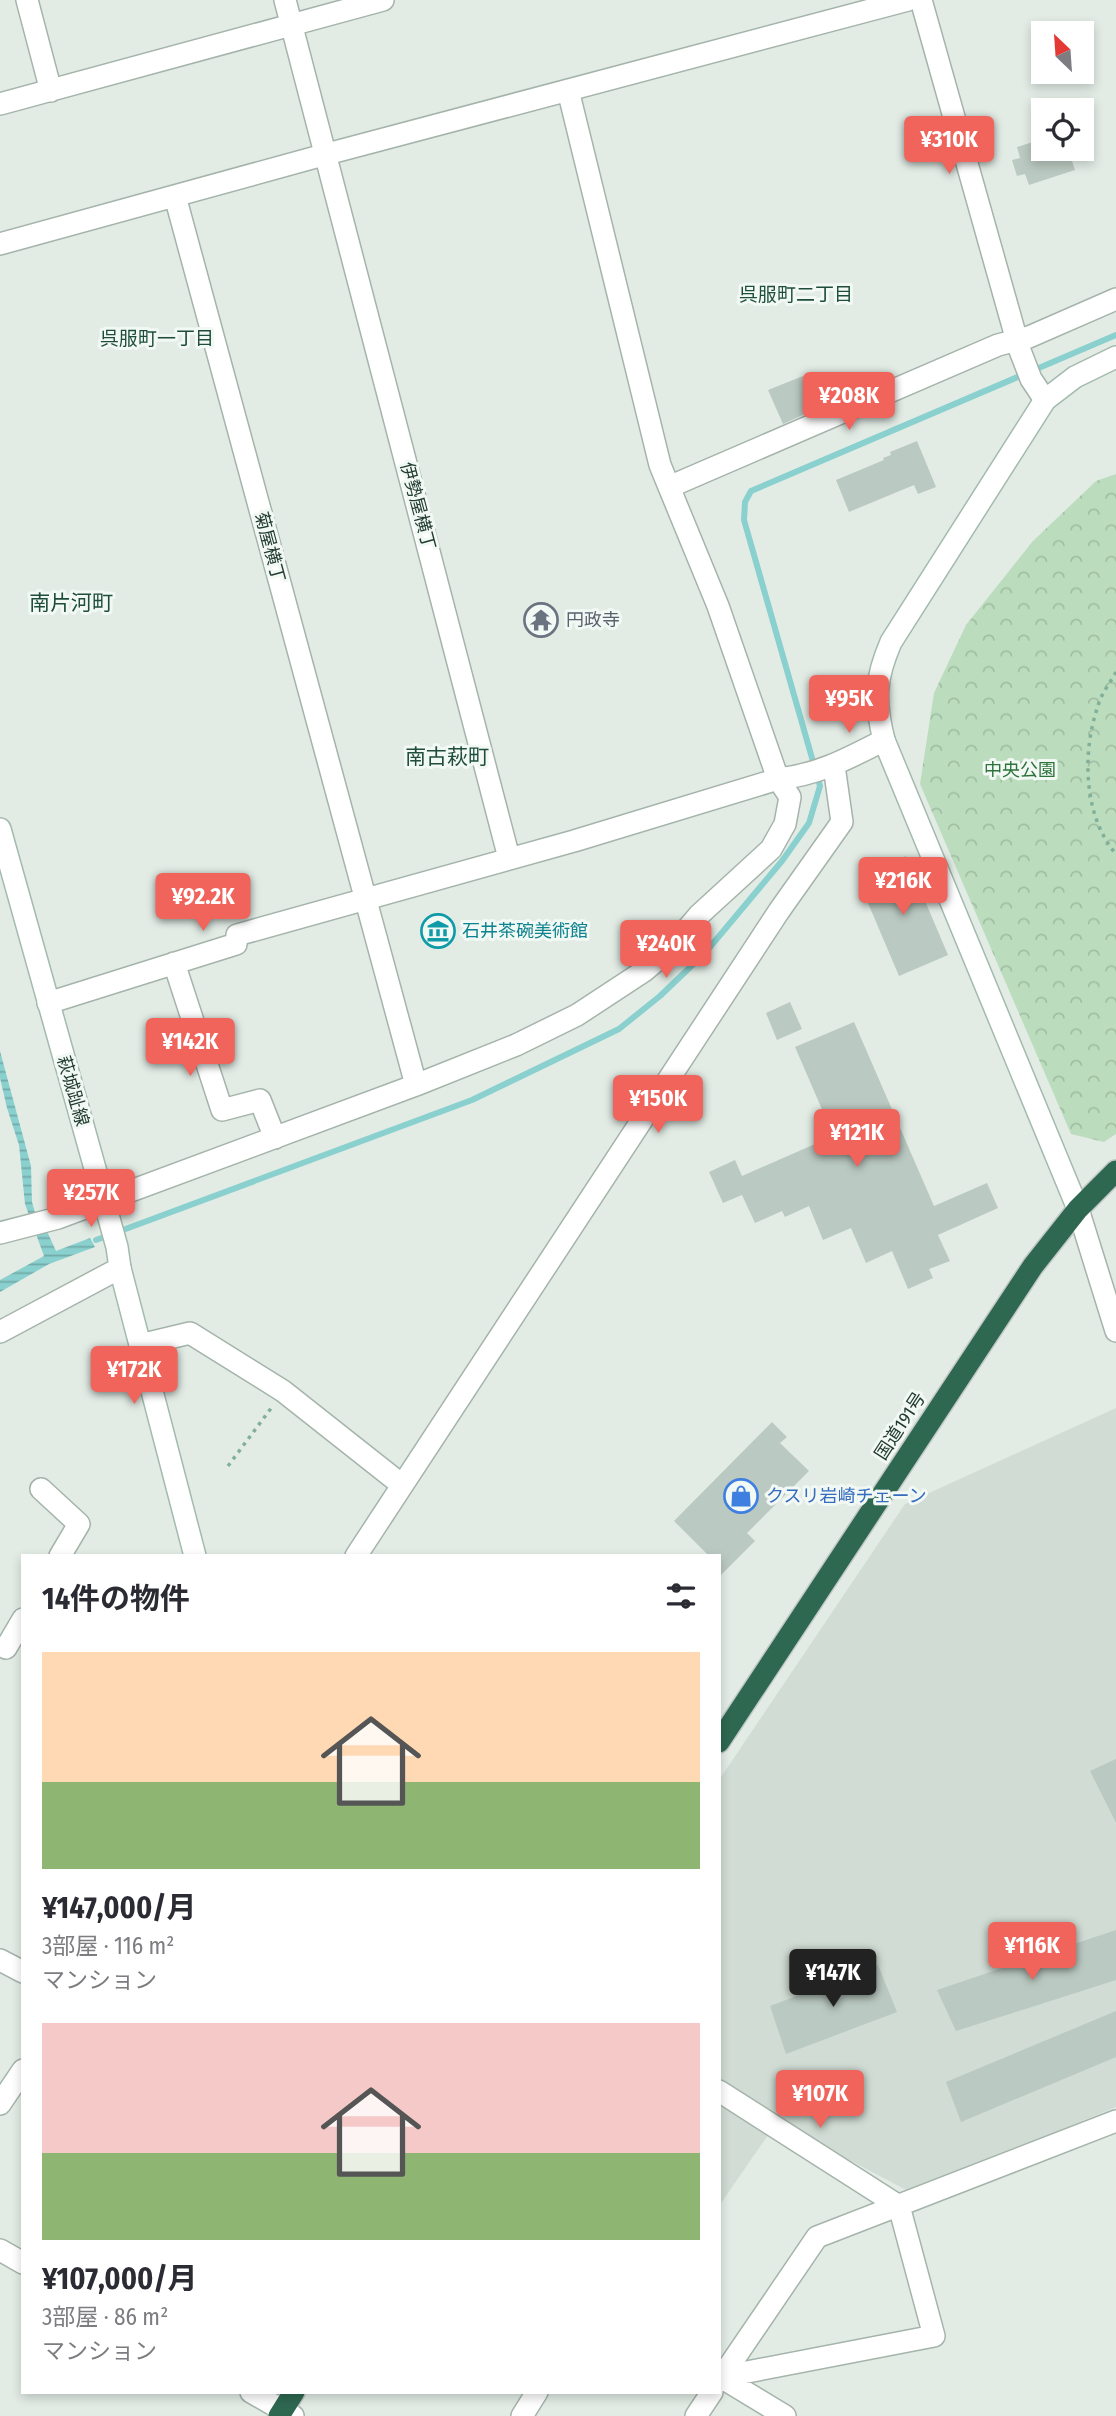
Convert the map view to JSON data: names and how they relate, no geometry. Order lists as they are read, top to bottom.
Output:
{
  "streets": {
    "highway": ["国道191号"],
    "street": ["伊勢屋横丁", "菊屋横丁", "萩城趾線"]
  },
  "districts": [
    "呉服町二丁目",
    "呉服町一丁目",
    "南片河町",
    "南古萩町"
  ],
  "parks": ["中央公園"],
  "places": {
    "temple": ["円政寺"],
    "museum": ["石井茶碗美術館"],
    "shop": ["クスリ岩崎チェーン"]
  },
  "north": "top left",
  "page": {
    "price": [
      "¥310K",
      "¥208K",
      "¥95K",
      "¥216K",
      "¥92.2K",
      "¥240K",
      "¥142K",
      "¥150K",
      "¥121K",
      "¥257K",
      "¥172K",
      "¥116K",
      "¥147K",
      "¥107K"
    ],
    "heading": "14件の物件",
    "list": [
      {
        "name": "¥147,000/月",
        "note": "3部屋 · 116 m² · マンション"
      },
      {
        "name": "¥107,000/月",
        "note": "3部屋 · 86 m² · マンション"
      }
    ]
  }
}
